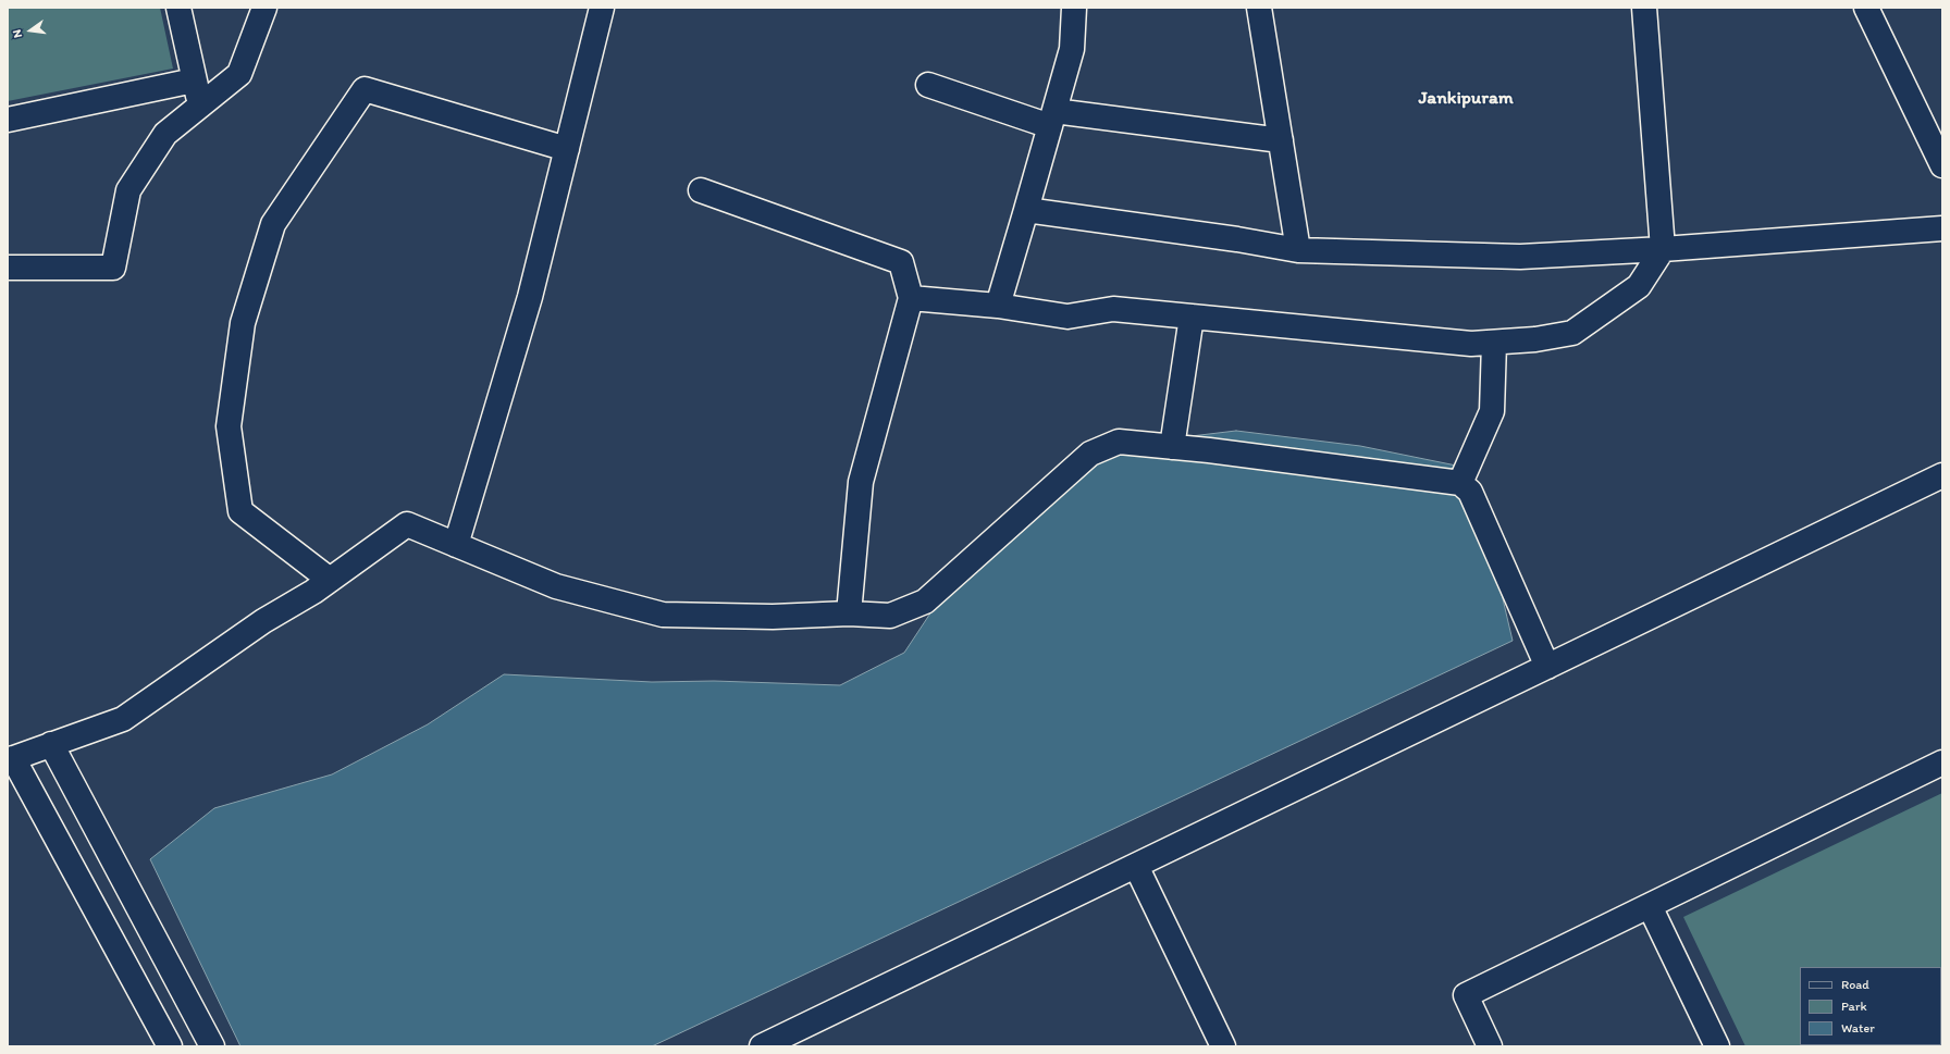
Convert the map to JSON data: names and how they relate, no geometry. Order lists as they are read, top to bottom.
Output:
{
  "districts": ["Jankipuram"],
  "legend": ["Road", "Park", "Water"],
  "north": "left"
}
